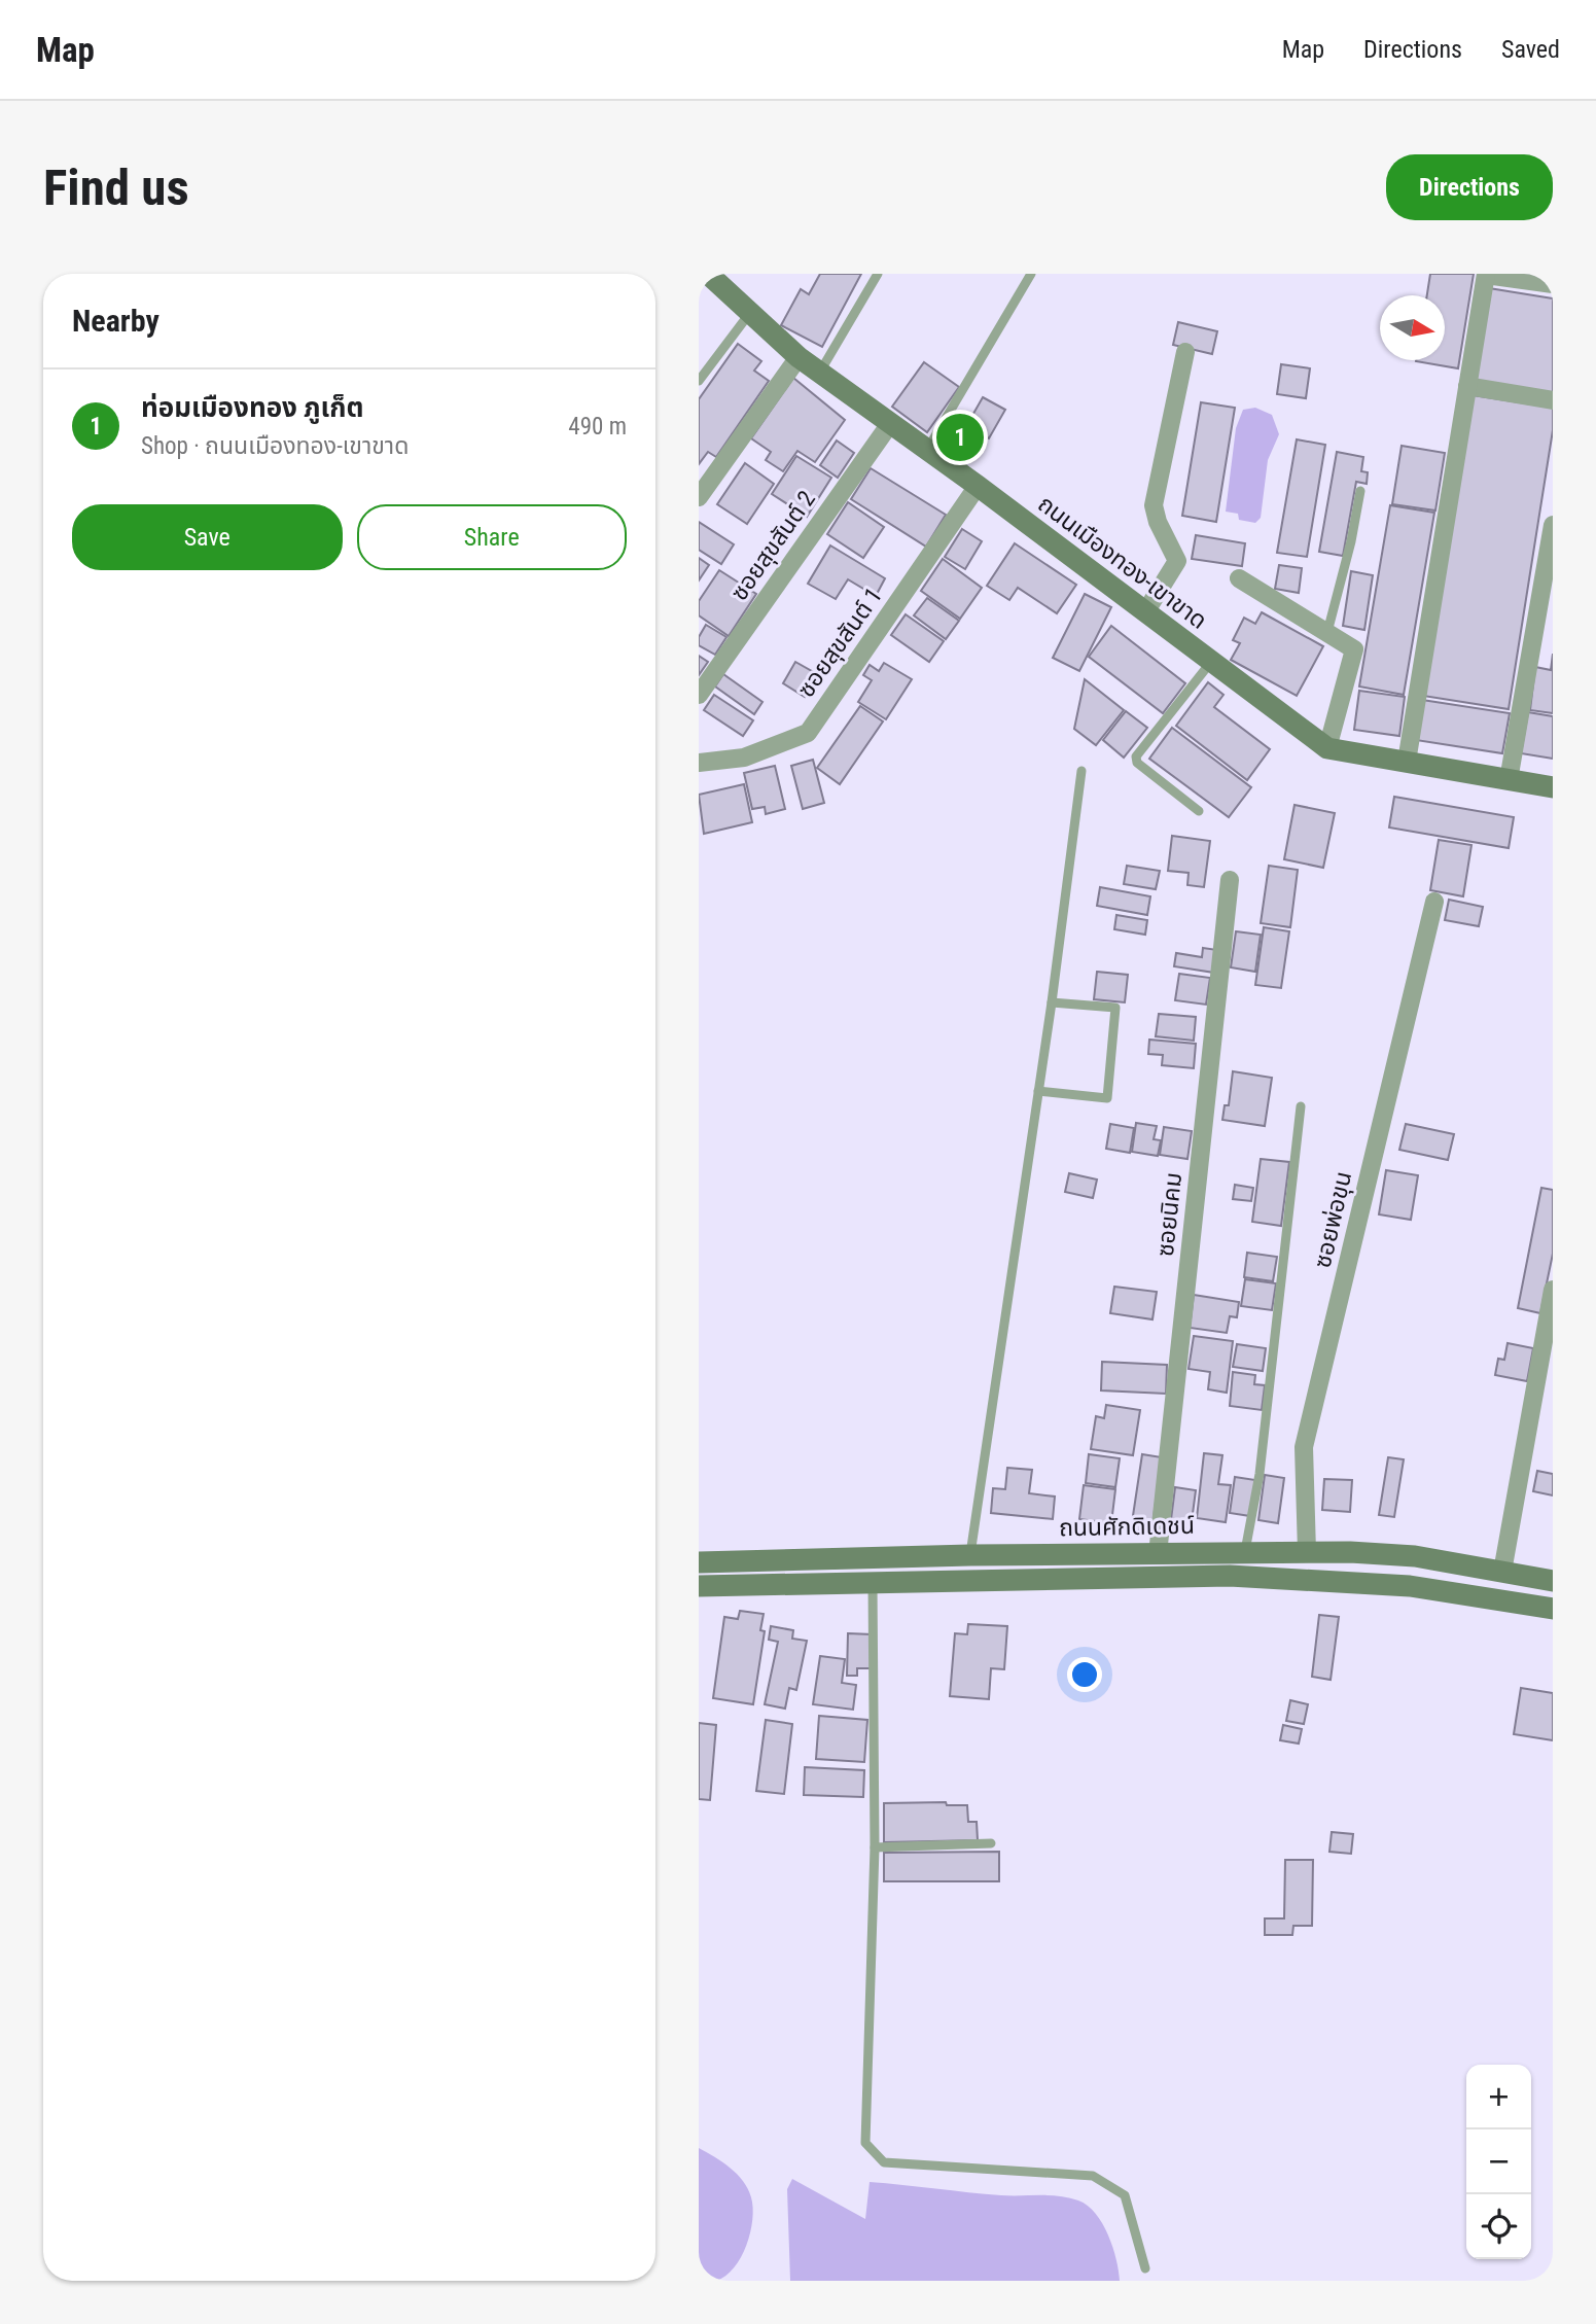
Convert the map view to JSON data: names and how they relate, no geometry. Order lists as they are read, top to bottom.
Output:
{
  "streets": {
    "main road": ["ถนนเมืองทอง-เขาขาด", "ถนนศักดิเดชน์"],
    "street": [
      "ซอยสุขสันต์ 2",
      "ซอยสุขสันต์ 1",
      "ซอยนิคม",
      "ซอยพ่อขุน"
    ]
  },
  "crossings": [
    ["ซอยสุขสันต์ 2", "ถนนเมืองทอง-เขาขาด"],
    ["ถนนเมืองทอง-เขาขาด", "ซอยสุขสันต์ 1"],
    ["ซอยนิคม", "ถนนศักดิเดชน์"],
    ["ซอยพ่อขุน", "ถนนศักดิเดชน์"]
  ],
  "north": "right",
  "page": {
    "header": "Map",
    "nav": ["Map", "Directions", "Saved"],
    "buttons": [
      "Directions",
      ["Save", "Share"]
    ],
    "title": "Find us",
    "heading": "Nearby",
    "list": [
      {
        "mark": "1",
        "name": "ท่อมเมืองทอง ภูเก็ต",
        "note": "Shop · ถนนเมืองทอง-เขาขาด",
        "value": "490 m"
      }
    ],
    "pins": "1",
    "map_buttons": ["+", "−"]
  }
}
